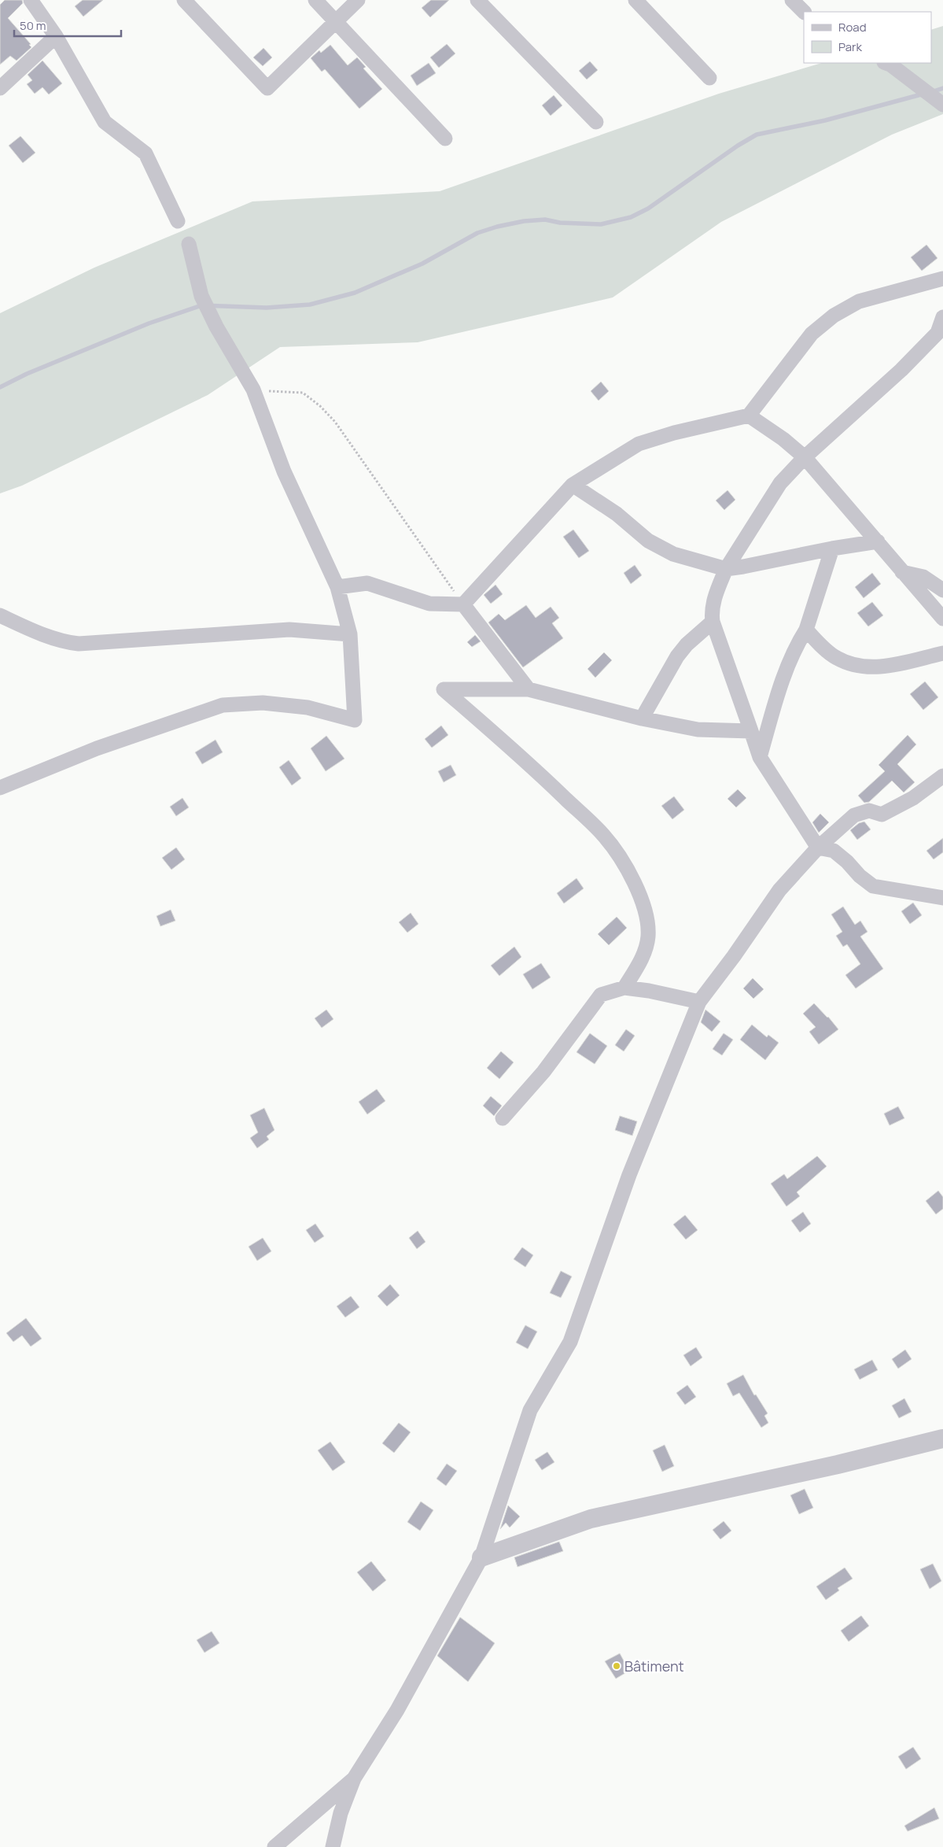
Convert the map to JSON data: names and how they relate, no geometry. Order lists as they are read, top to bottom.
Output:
{
  "places": ["Bâtiment"],
  "legend": ["Road", "Park"],
  "scale_bar": "50 m"
}
